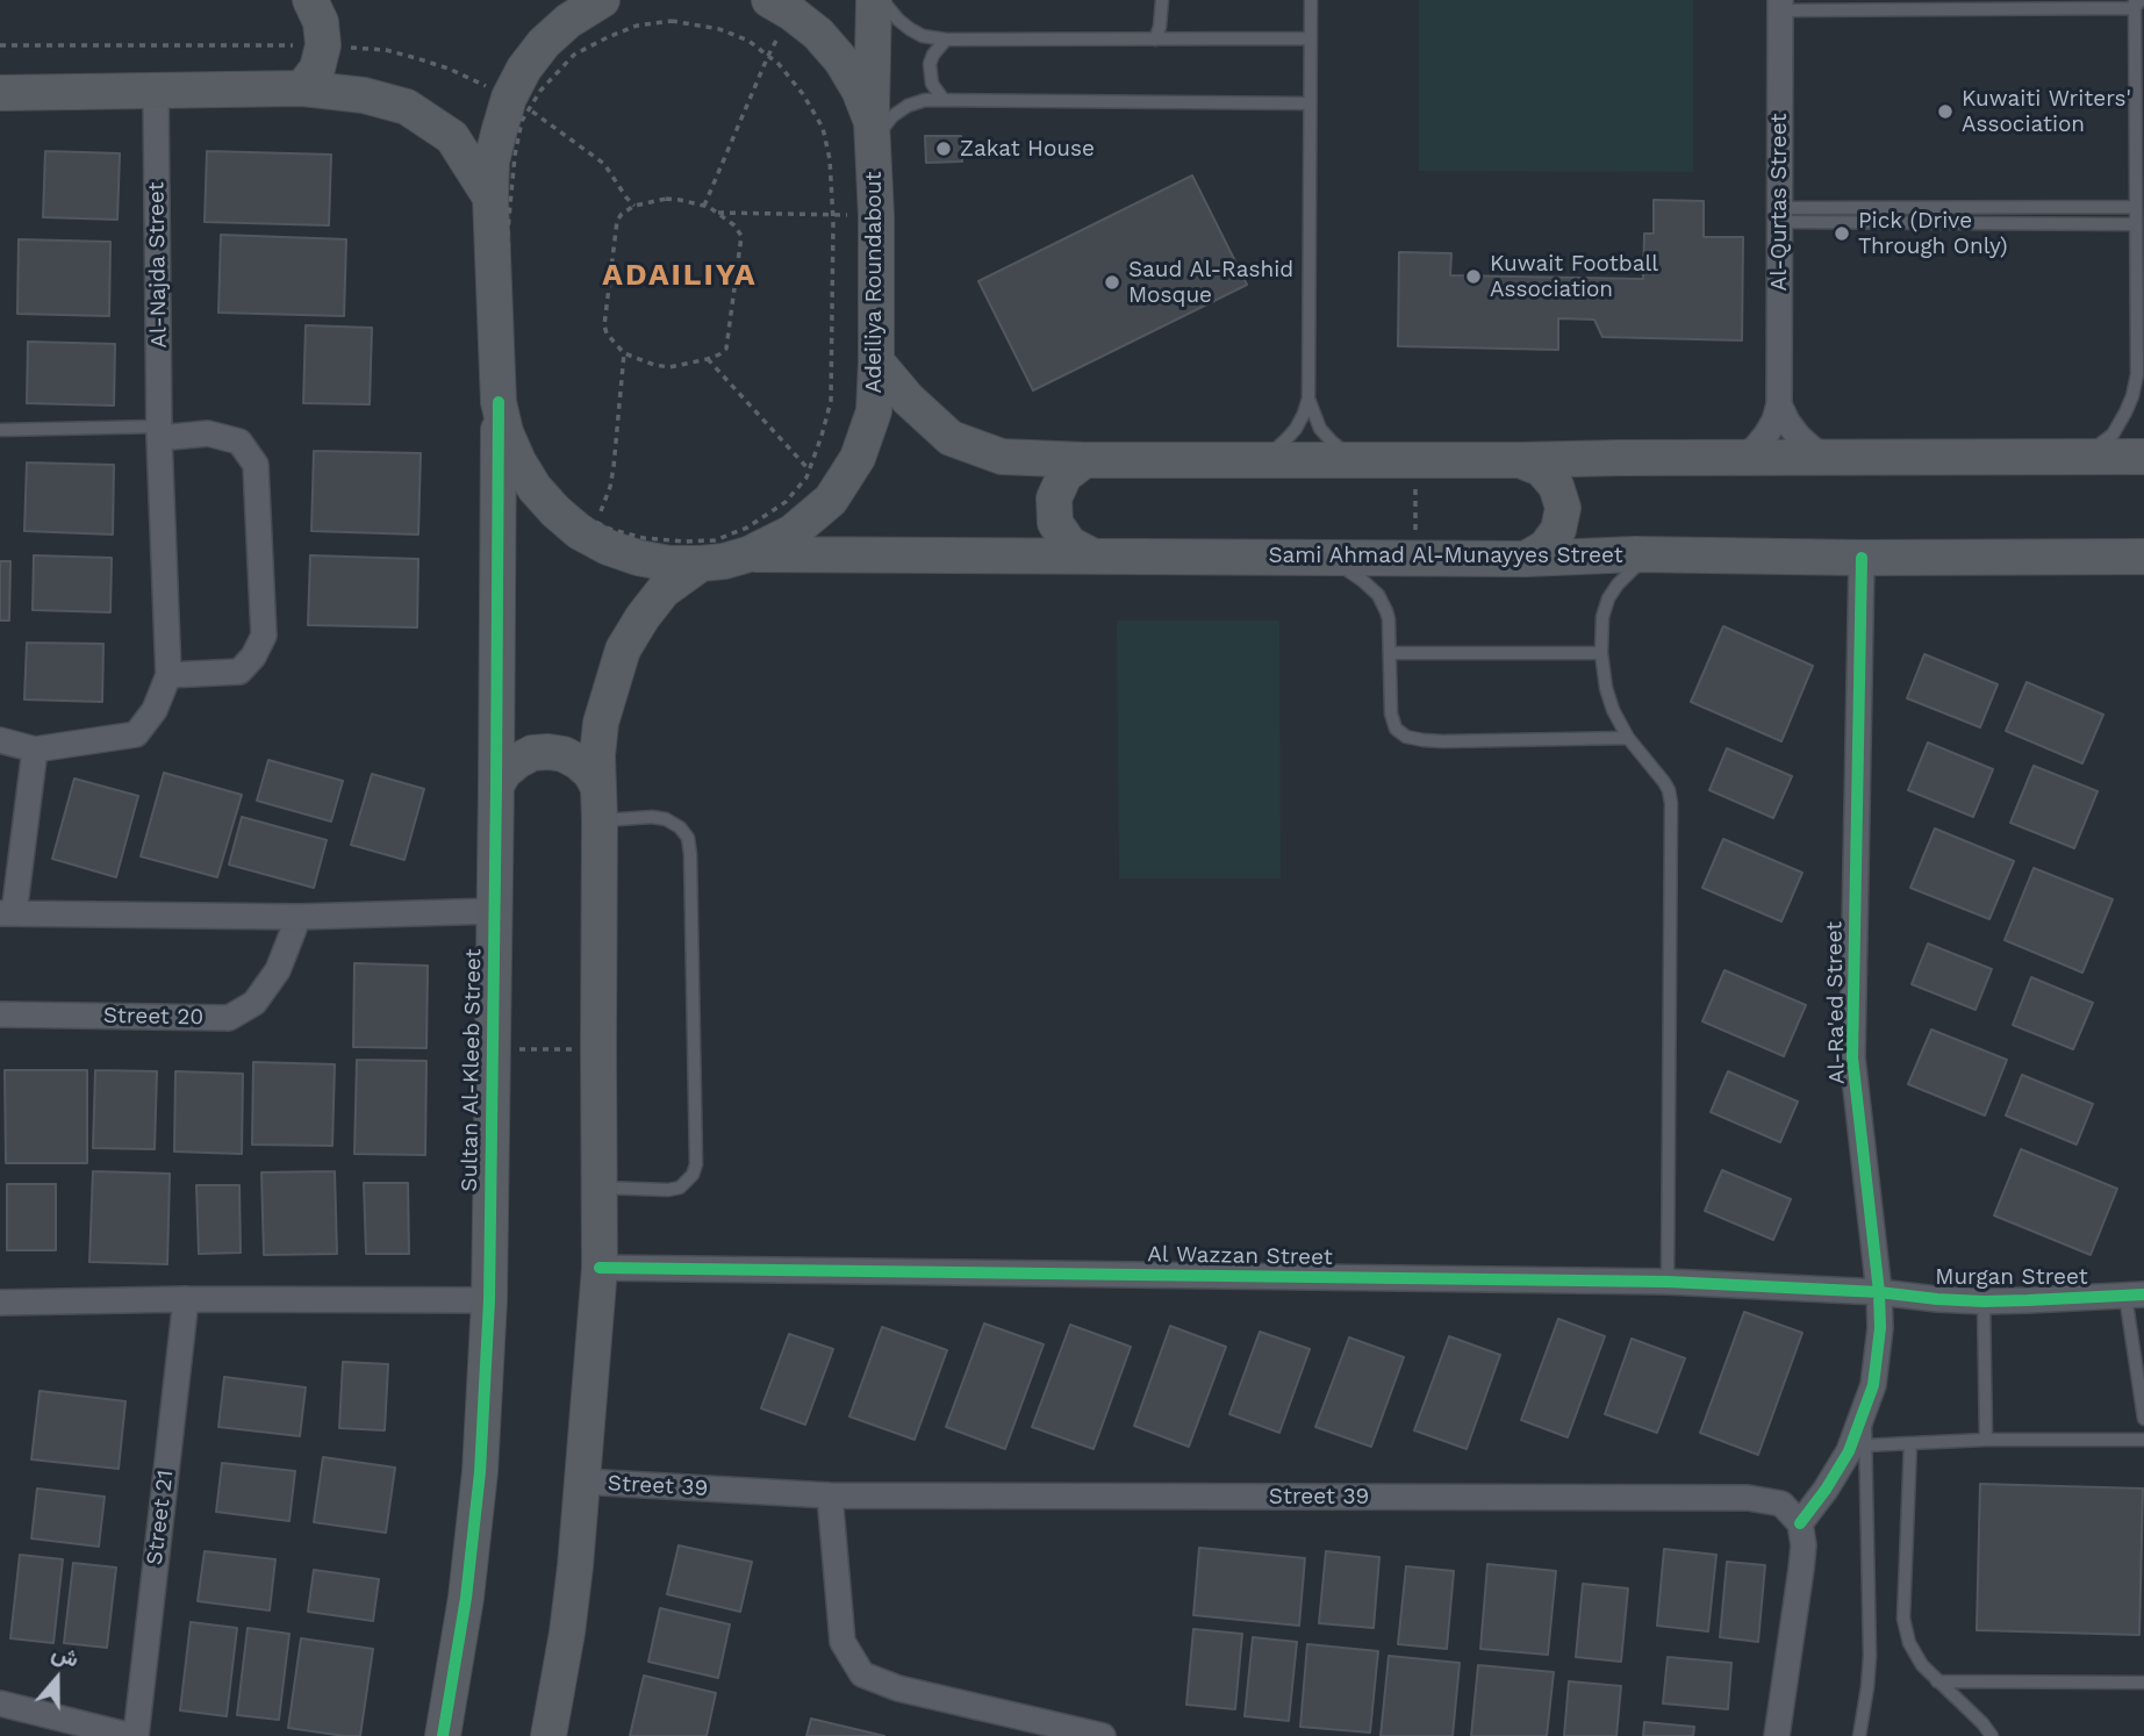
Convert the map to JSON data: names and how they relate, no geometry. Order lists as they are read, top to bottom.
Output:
{
  "streets": {
    "main road": ["Adeiliya Roundabout", "Sami Ahmad Al-Munayyes Street", "Sultan Al-Kleeb Street"],
    "street": [
      "Al-Qurtas Street",
      "Al-Najda Street",
      "Al-Ra'ed Street",
      "Street 20",
      "Al Wazzan Street",
      "Murgan Street",
      "Street 39",
      "Street 21"
    ]
  },
  "crossings": [
    ["Adeiliya Roundabout", "Sami Ahmad Al-Munayyes Street"],
    ["Adeiliya Roundabout", "Sultan Al-Kleeb Street"],
    ["Sami Ahmad Al-Munayyes Street", "Al-Ra'ed Street"],
    ["Al-Ra'ed Street", "Al Wazzan Street"],
    ["Al-Ra'ed Street", "Murgan Street"],
    ["Al-Ra'ed Street", "Street 39"],
    ["Al Wazzan Street", "Murgan Street"]
  ],
  "districts": ["ADAILIYA"],
  "places": [
    "Kuwaiti Writers' Association",
    "Zakat House",
    "Pick (Drive Through Only)",
    "Kuwait Football Association",
    "Saud Al-Rashid Mosque"
  ],
  "north": "top"
}
